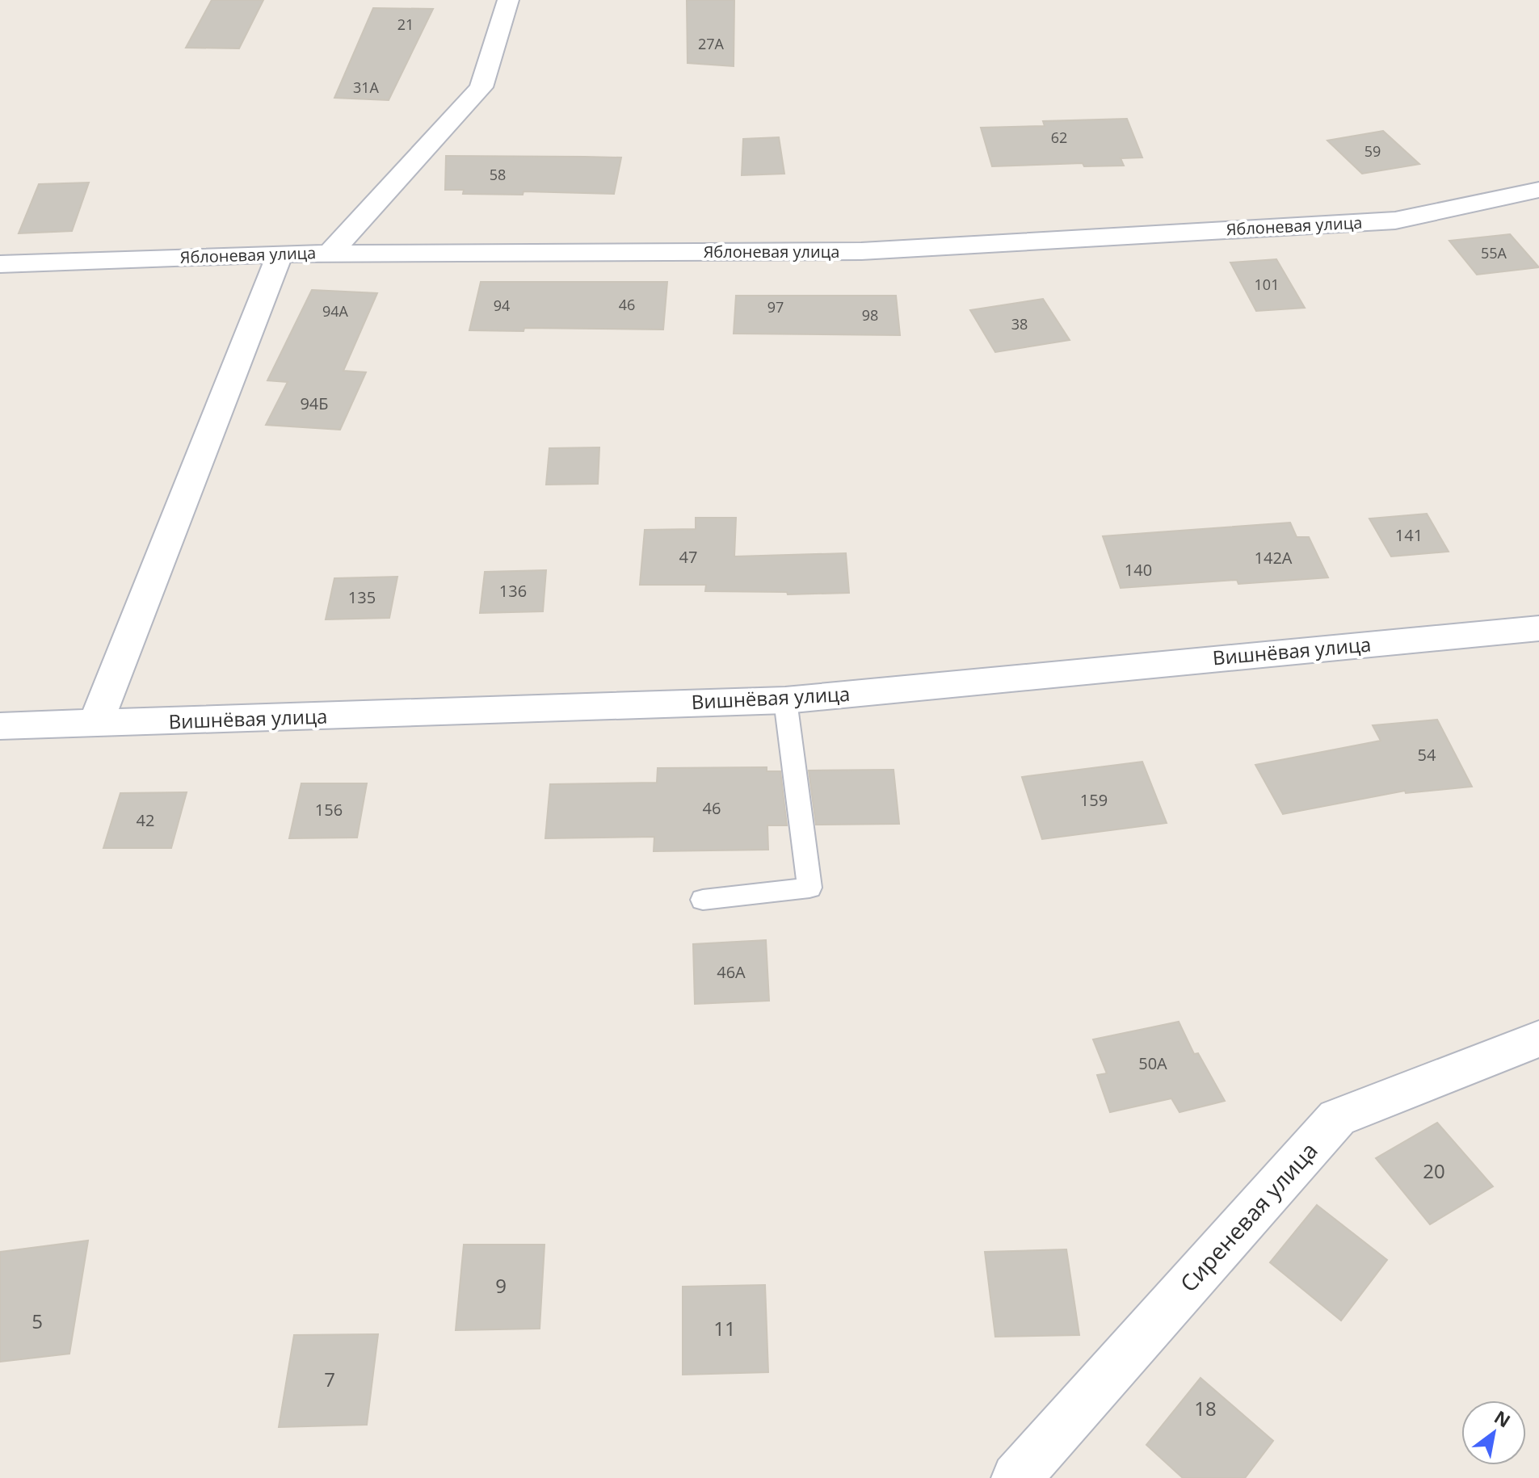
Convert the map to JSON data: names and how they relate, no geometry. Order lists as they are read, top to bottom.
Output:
{
  "streets": {
    "street": ["Яблоневая улица", "Вишнёвая улица", "Сиреневая улица"]
  },
  "house_numbers": [
    "21",
    "27А",
    "31А",
    "62",
    "59",
    "58",
    "55А",
    "101",
    "46",
    "94",
    "97",
    "94А",
    "98",
    "38",
    "94Б",
    "141",
    "47",
    "142А",
    "140",
    "136",
    "135",
    "54",
    "159",
    "46",
    "156",
    "42",
    "46А",
    "50А",
    "20",
    "9",
    "5",
    "11",
    "7",
    "18"
  ],
  "north": "top right"
}
